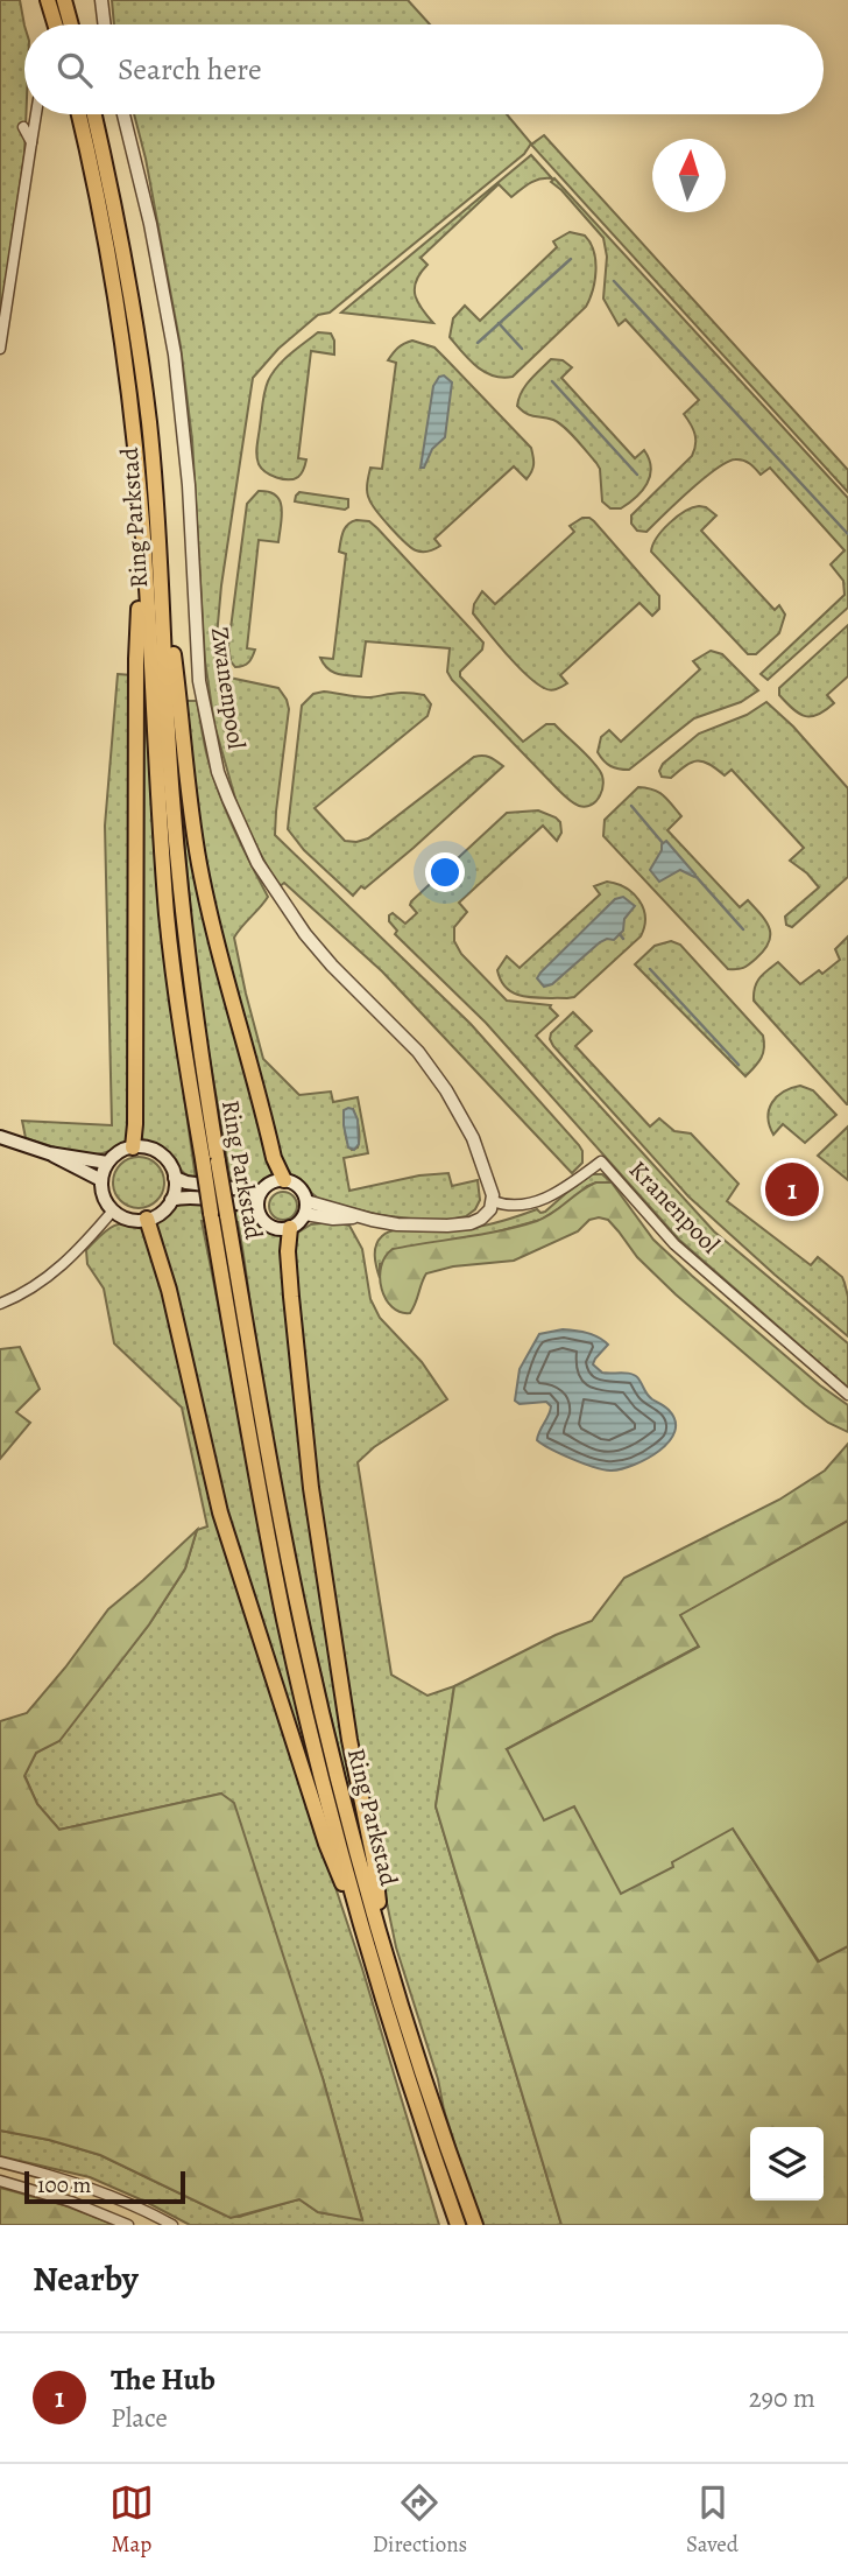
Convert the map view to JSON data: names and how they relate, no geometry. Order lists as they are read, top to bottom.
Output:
{
  "streets": {
    "highway": ["Ring Parkstad"],
    "street": ["Zwanenpool", "Kranenpool"]
  },
  "crossings": [
    ["Zwanenpool", "Kranenpool"]
  ],
  "scale_bar": "100 m",
  "north": "top",
  "page": {
    "search": "Search here",
    "pins": "1",
    "scale": "100 m",
    "heading": "Nearby",
    "list": [
      {
        "mark": "1",
        "name": "The Hub",
        "note": "Place",
        "value": "290 m"
      }
    ],
    "nav": ["Map", "Directions", "Saved"]
  }
}
